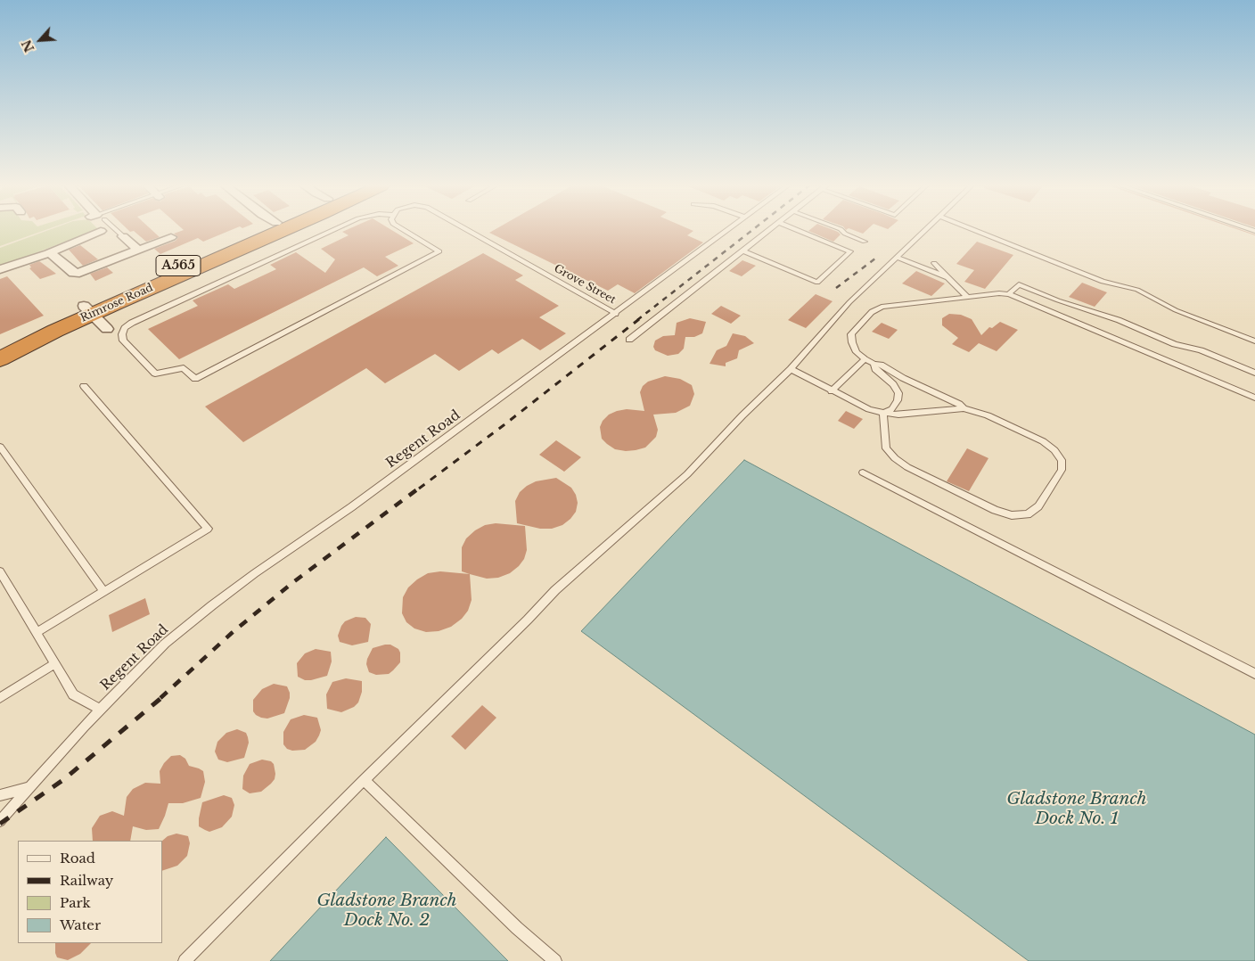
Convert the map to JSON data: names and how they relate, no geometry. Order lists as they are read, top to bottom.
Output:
{
  "streets": {
    "highway": ["A565", "Rimrose Road"],
    "lane": ["Grove Street", "Regent Road"]
  },
  "crossings": [
    ["Grove Street", "Regent Road"]
  ],
  "water": ["Gladstone Branch Dock No. 1", "Gladstone Branch Dock No. 2"],
  "legend": [
    "Road",
    "Railway",
    "Park",
    "Water"
  ],
  "north": "bottom left"
}
